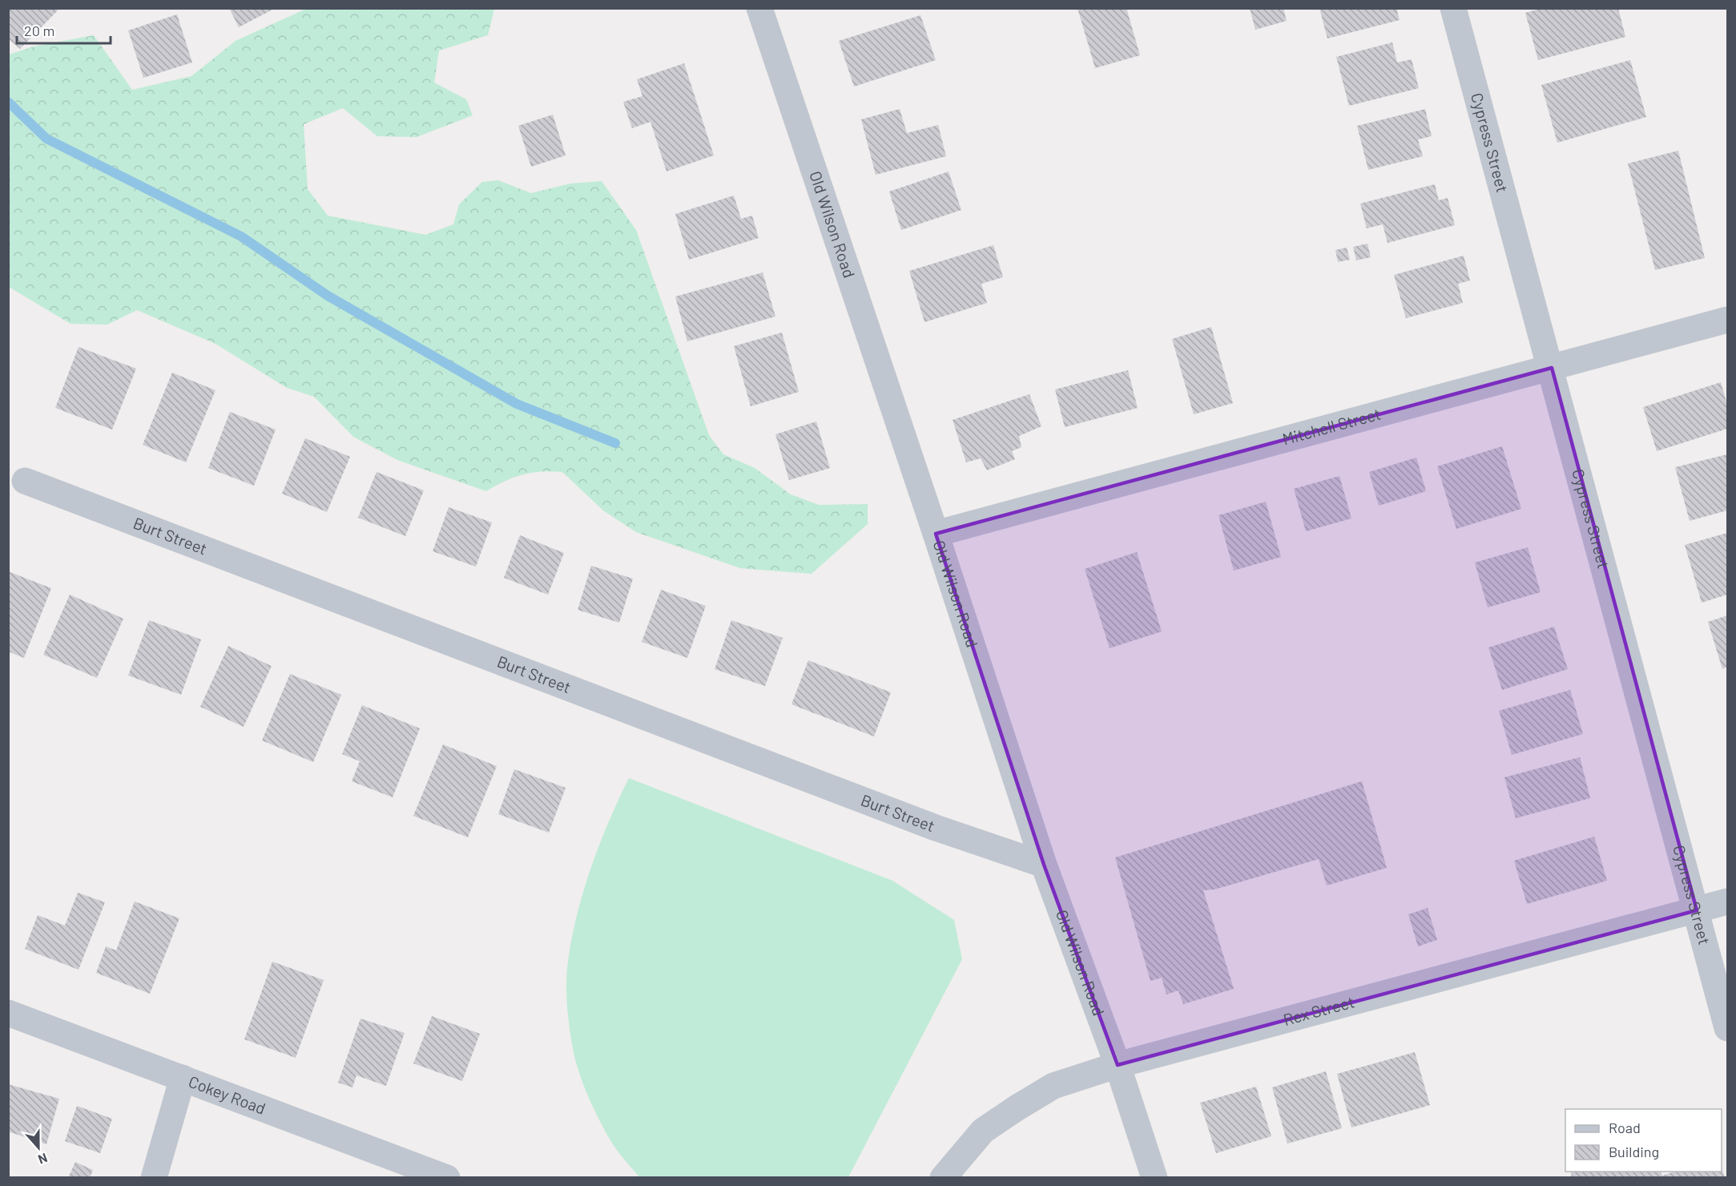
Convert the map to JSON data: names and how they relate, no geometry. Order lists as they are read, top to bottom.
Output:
{
  "streets": {
    "street": [
      "Cypress Street",
      "Old Wilson Road",
      "Mitchell Street",
      "Burt Street",
      "Rex Street",
      "Cokey Road"
    ]
  },
  "crossings": [
    ["Cypress Street", "Mitchell Street"],
    ["Cypress Street", "Rex Street"],
    ["Old Wilson Road", "Mitchell Street"],
    ["Old Wilson Road", "Burt Street"],
    ["Old Wilson Road", "Rex Street"]
  ],
  "legend": ["Road", "Building"],
  "scale_bar": "20 m",
  "north": "bottom"
}
